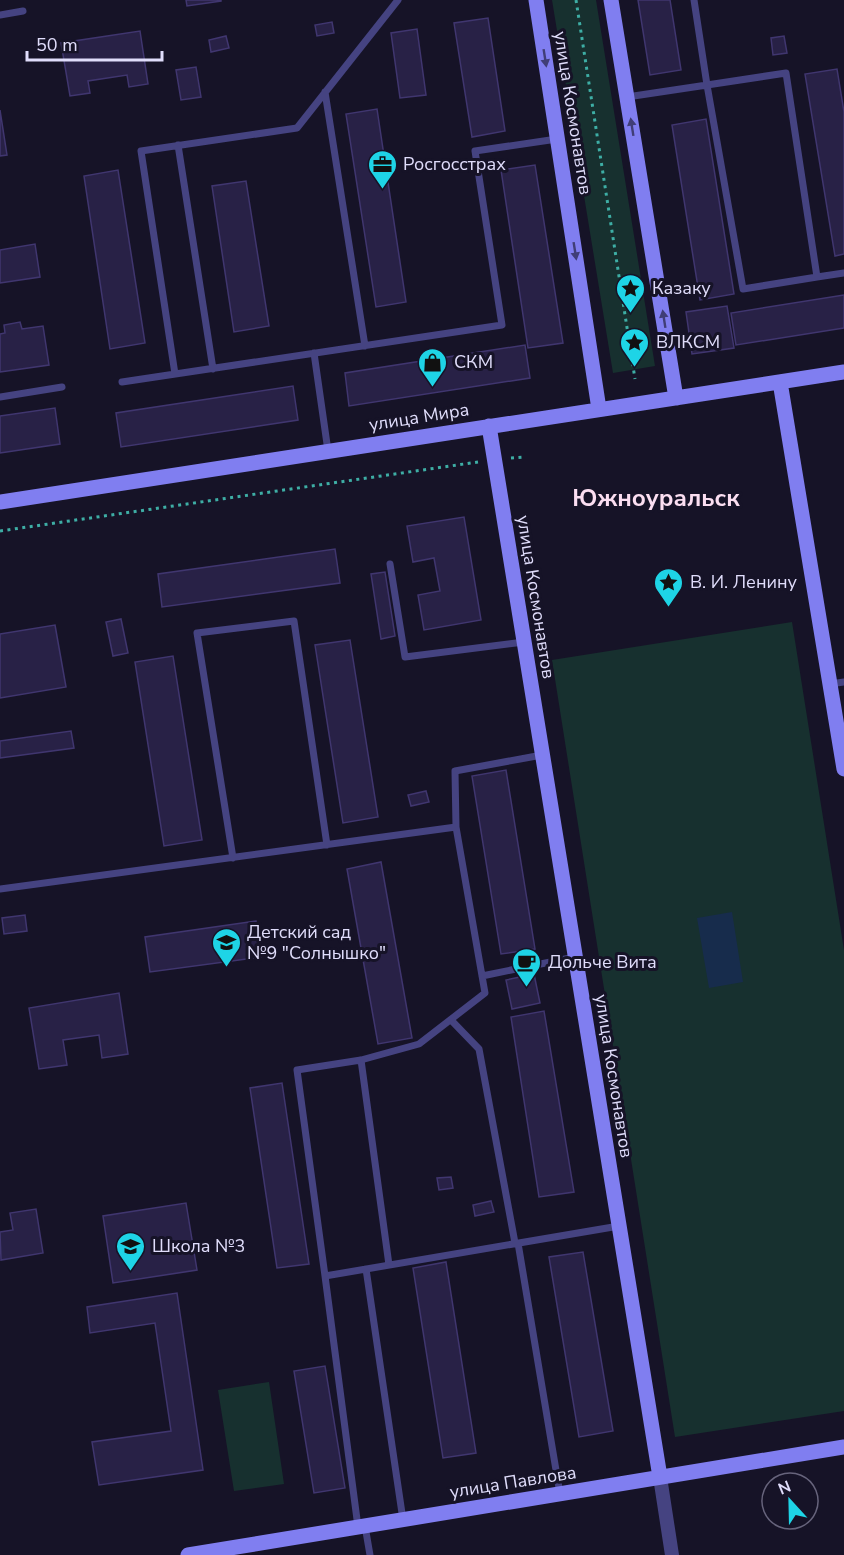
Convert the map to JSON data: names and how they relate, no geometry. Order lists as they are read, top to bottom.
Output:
{
  "streets": {
    "street": ["улица Космонавтов", "улица Мира", "улица Павлова"]
  },
  "crossings": [
    ["улица Космонавтов", "улица Мира"],
    ["улица Космонавтов", "улица Павлова"]
  ],
  "districts": ["Южноуральск"],
  "places": {
    "office": ["Росгосстрах"],
    "place": ["Казаку", "ВЛКСМ", "В. И. Ленину"],
    "shop": ["СКМ"],
    "school or university": ["Детский сад №9 \"Солнышко\"", "Школа №3"],
    "cafe": ["Дольче Вита"]
  },
  "scale_bar": "50 m",
  "north": "top"
}
